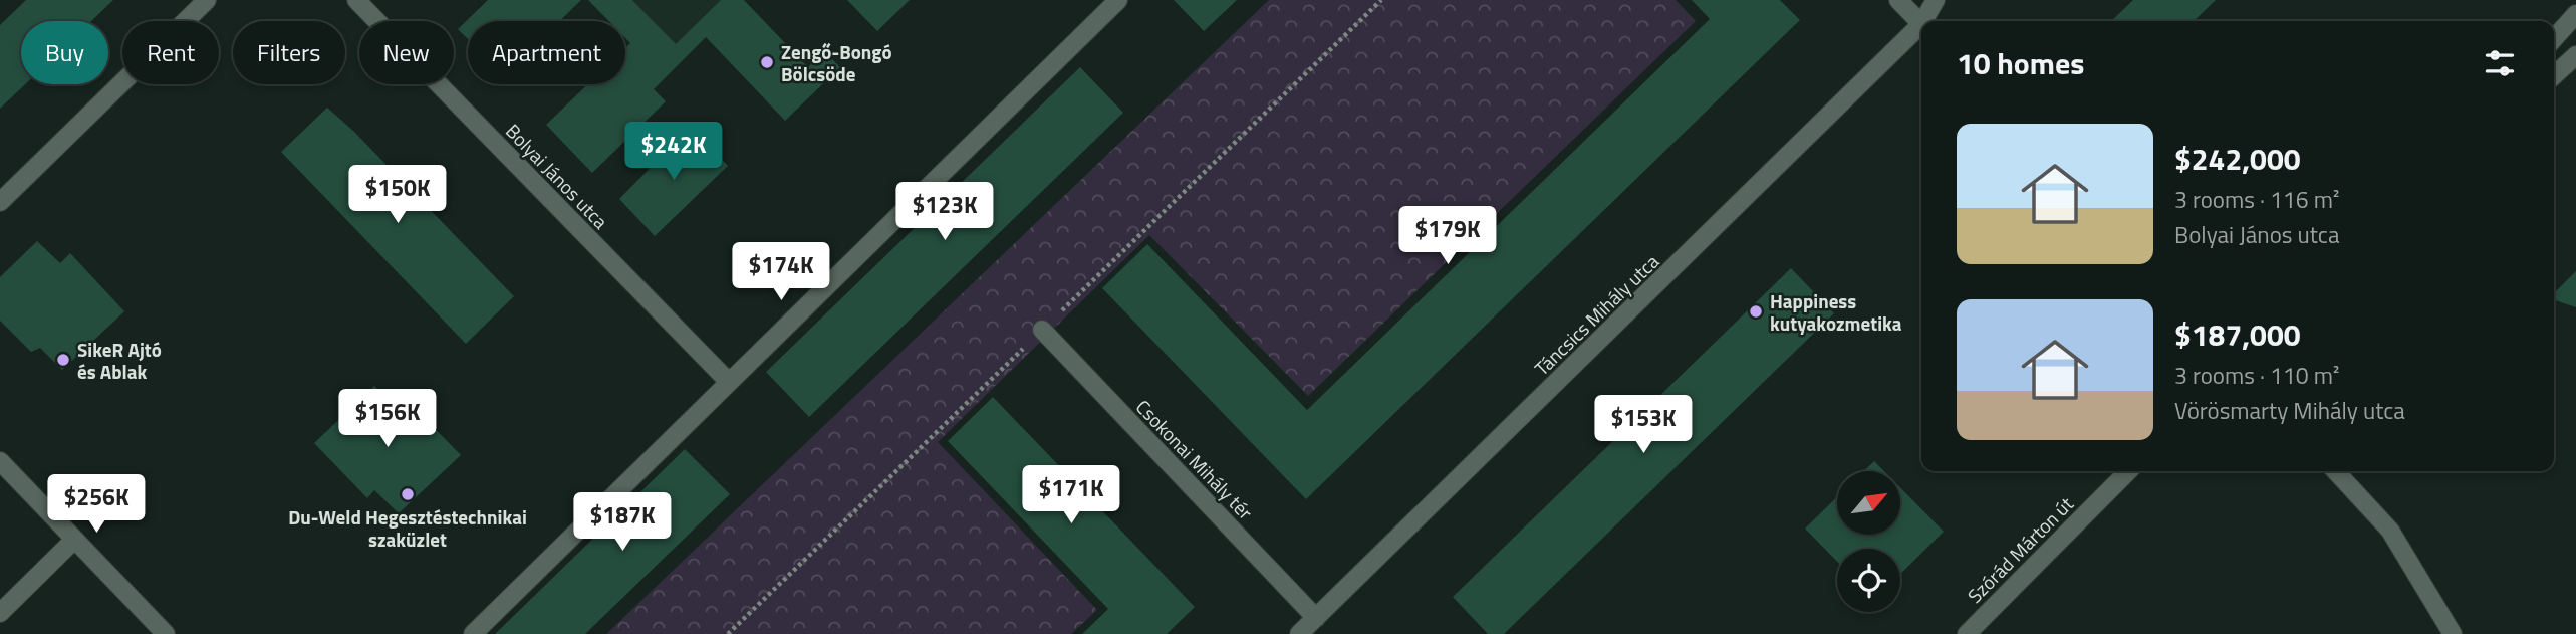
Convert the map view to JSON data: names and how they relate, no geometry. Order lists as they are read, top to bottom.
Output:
{
  "streets": {
    "street": [
      "Bolyai János utca",
      "Táncsics Mihály utca",
      "Csokonai Mihály tér",
      "Szórád Márton út"
    ]
  },
  "crossings": [
    ["Táncsics Mihály utca", "Csokonai Mihály tér"]
  ],
  "places": [
    "Zengő-Bongó Bölcsöde",
    "Happiness kutyakozmetika",
    "SikeR Ajtó és Ablak",
    "Du-Weld Hegesztéstechnikai szaküzlet"
  ],
  "north": "top right",
  "page": {
    "chip": [
      "Buy",
      "Rent",
      "Filters",
      "New",
      "Apartment"
    ],
    "heading": "10 homes",
    "list": [
      {
        "name": "$242,000",
        "note": "3 rooms · 116 m² · Bolyai János utca"
      },
      {
        "name": "$187,000",
        "note": "3 rooms · 110 m² · Vörösmarty Mihály utca"
      }
    ],
    "price": [
      "$242K",
      "$150K",
      "$123K",
      "$179K",
      "$174K",
      "$156K",
      "$153K",
      "$171K",
      "$256K",
      "$187K"
    ]
  }
}
